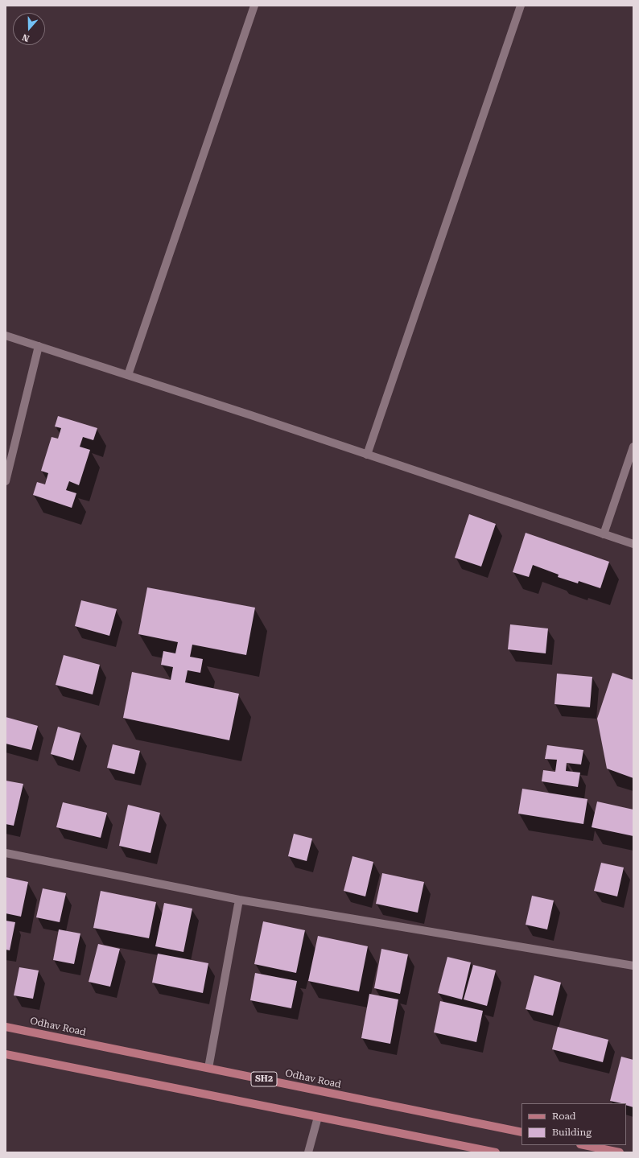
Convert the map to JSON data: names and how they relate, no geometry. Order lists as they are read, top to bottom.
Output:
{
  "streets": {
    "main road": ["Odhav Road", "SH2"]
  },
  "legend": ["Road", "Building"],
  "north": "bottom"
}
